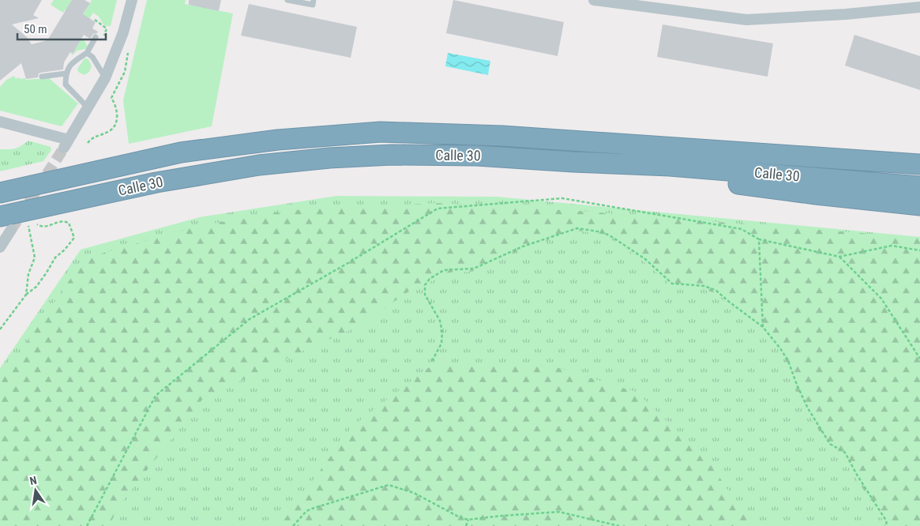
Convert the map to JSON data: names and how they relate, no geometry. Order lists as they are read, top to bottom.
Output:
{
  "streets": {
    "highway": ["Calle 30"]
  },
  "scale_bar": "50 m",
  "north": "top"
}
